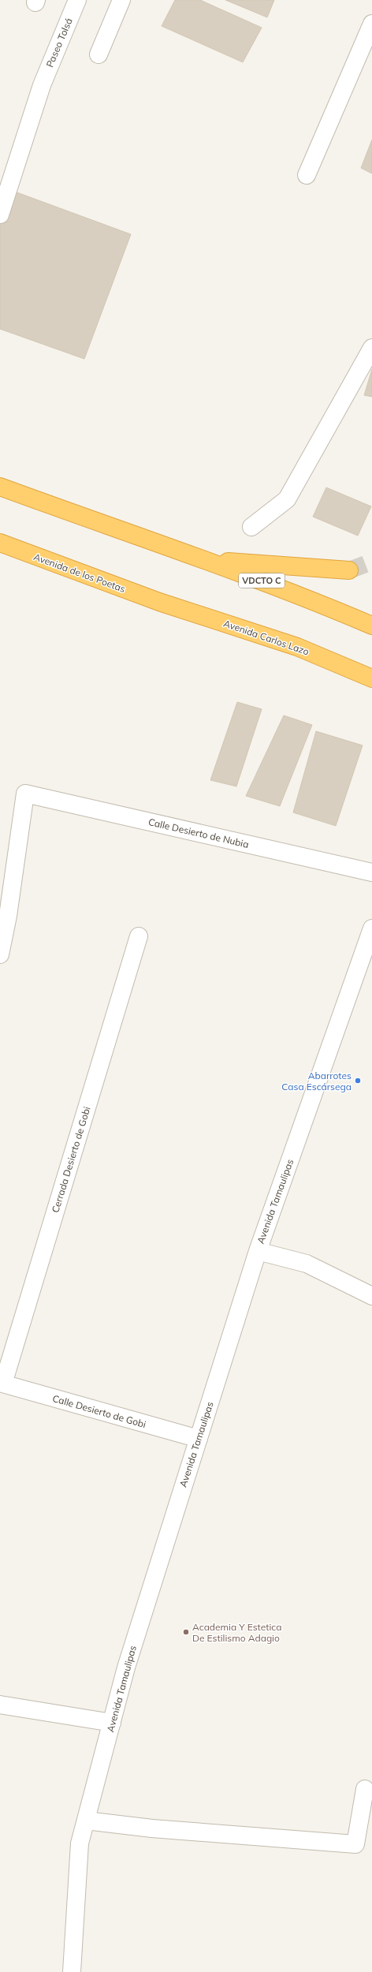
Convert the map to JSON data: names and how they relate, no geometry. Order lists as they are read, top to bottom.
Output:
{
  "streets": {
    "highway": ["Avenida de los Poetas", "VDCTO C", "Avenida Carlos Lazo"],
    "street": [
      "Paseo Tolsá",
      "Calle Desierto de Nubia",
      "Cerrada Desierto de Gobi",
      "Avenida Tamaulipas",
      "Calle Desierto de Gobi"
    ]
  },
  "crossings": [
    ["Avenida de los Poetas", "Avenida Carlos Lazo"],
    ["Cerrada Desierto de Gobi", "Calle Desierto de Gobi"],
    ["Avenida Tamaulipas", "Calle Desierto de Gobi"]
  ],
  "places": ["Abarrotes Casa Escársega", "Academia Y Estetica De Estilismo Adagio"]
}
